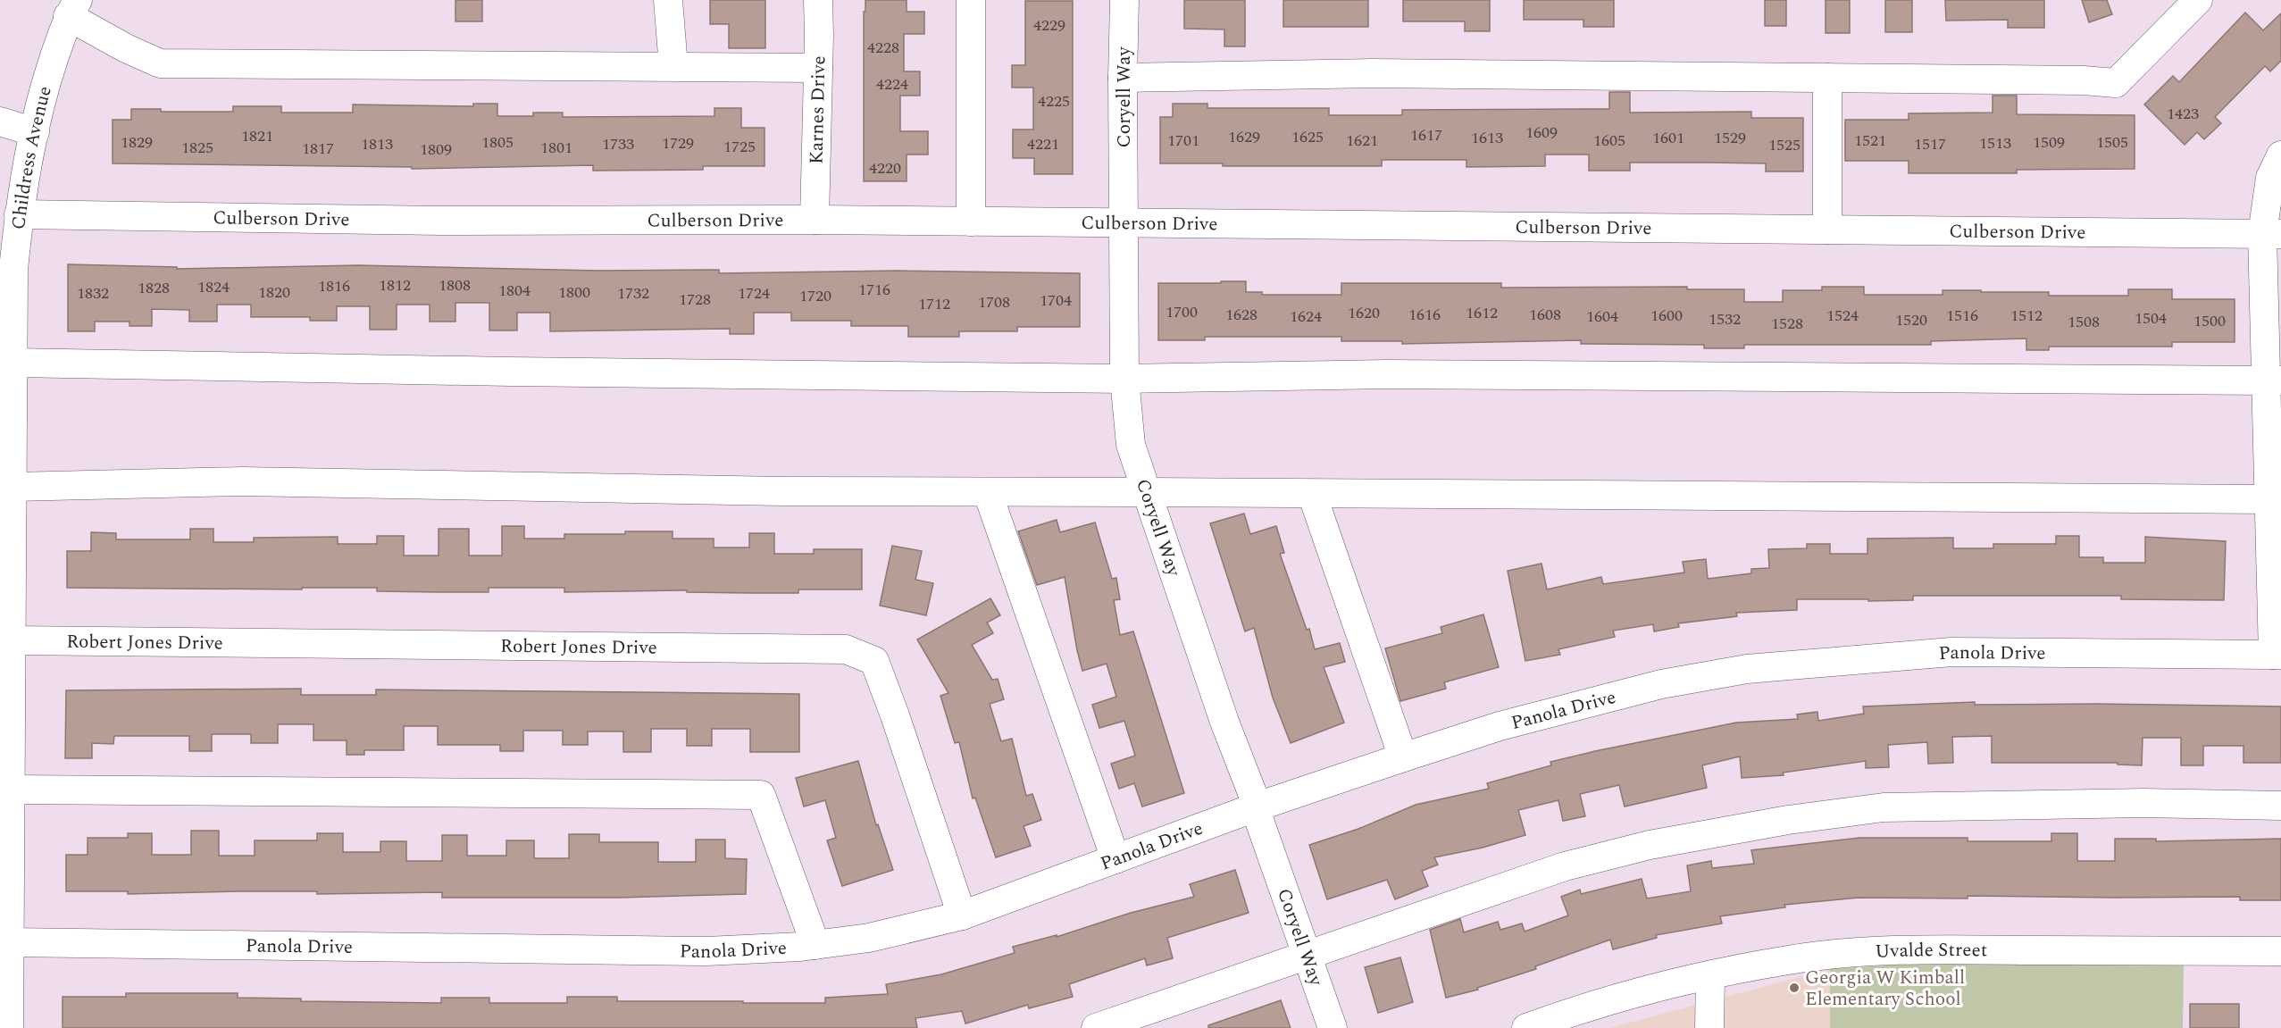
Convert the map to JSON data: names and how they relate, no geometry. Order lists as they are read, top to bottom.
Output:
{
  "streets": {
    "street": [
      "Coryell Way",
      "Karnes Drive",
      "Childress Avenue",
      "Culberson Drive",
      "Robert Jones Drive",
      "Panola Drive",
      "Uvalde Street"
    ]
  },
  "crossings": [
    ["Coryell Way", "Culberson Drive"],
    ["Coryell Way", "Panola Drive"],
    ["Karnes Drive", "Culberson Drive"],
    ["Childress Avenue", "Culberson Drive"],
    ["Childress Avenue", "Robert Jones Drive"],
    ["Childress Avenue", "Panola Drive"],
    ["Robert Jones Drive", "Panola Drive"]
  ],
  "places": ["Georgia W Kimball Elementary School"],
  "house_numbers": [
    "4229",
    "4228",
    "4224",
    "4225",
    "1423",
    "1609",
    "1617",
    "1821",
    "1629",
    "1625",
    "1613",
    "1601",
    "1529",
    "1701",
    "1621",
    "1605",
    "1521",
    "1829",
    "1805",
    "1509",
    "1505",
    "1729",
    "1513",
    "1813",
    "1733",
    "4221",
    "1517",
    "1525",
    "1725",
    "1825",
    "1801",
    "1817",
    "1809",
    "4220",
    "1812",
    "1808",
    "1816",
    "1824",
    "1828",
    "1716",
    "1804",
    "1820",
    "1800",
    "1832",
    "1732",
    "1724",
    "1720",
    "1728",
    "1704",
    "1708",
    "1712",
    "1700",
    "1620",
    "1612",
    "1628",
    "1616",
    "1608",
    "1600",
    "1524",
    "1516",
    "1512",
    "1624",
    "1604",
    "1504",
    "1532",
    "1520",
    "1500",
    "1508",
    "1528"
  ]
}
